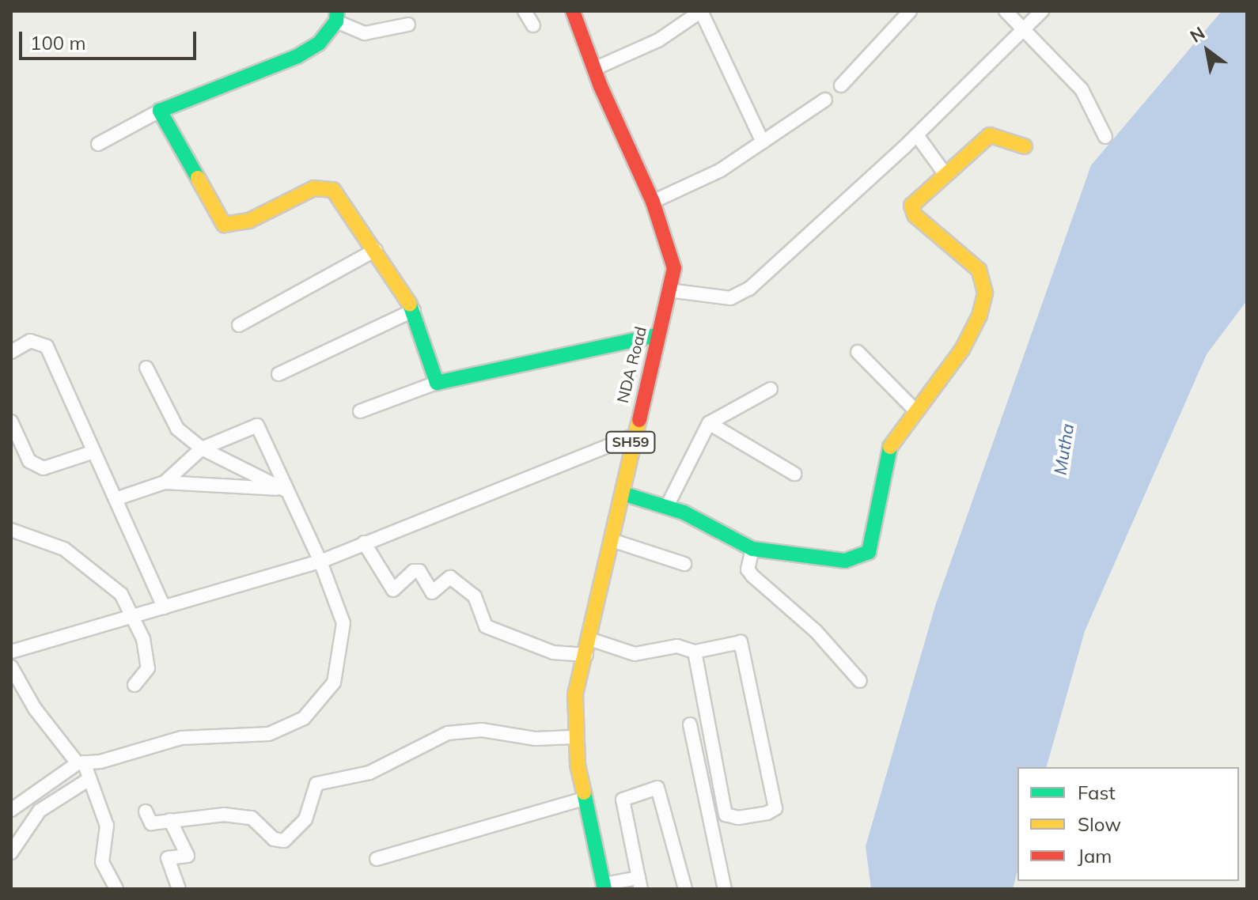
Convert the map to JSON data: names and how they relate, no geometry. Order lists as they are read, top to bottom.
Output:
{
  "streets": {
    "street": ["NDA Road", "SH59"]
  },
  "water": ["Mutha"],
  "legend": ["Fast", "Slow", "Jam"],
  "scale_bar": "100 m",
  "north": "top left"
}
